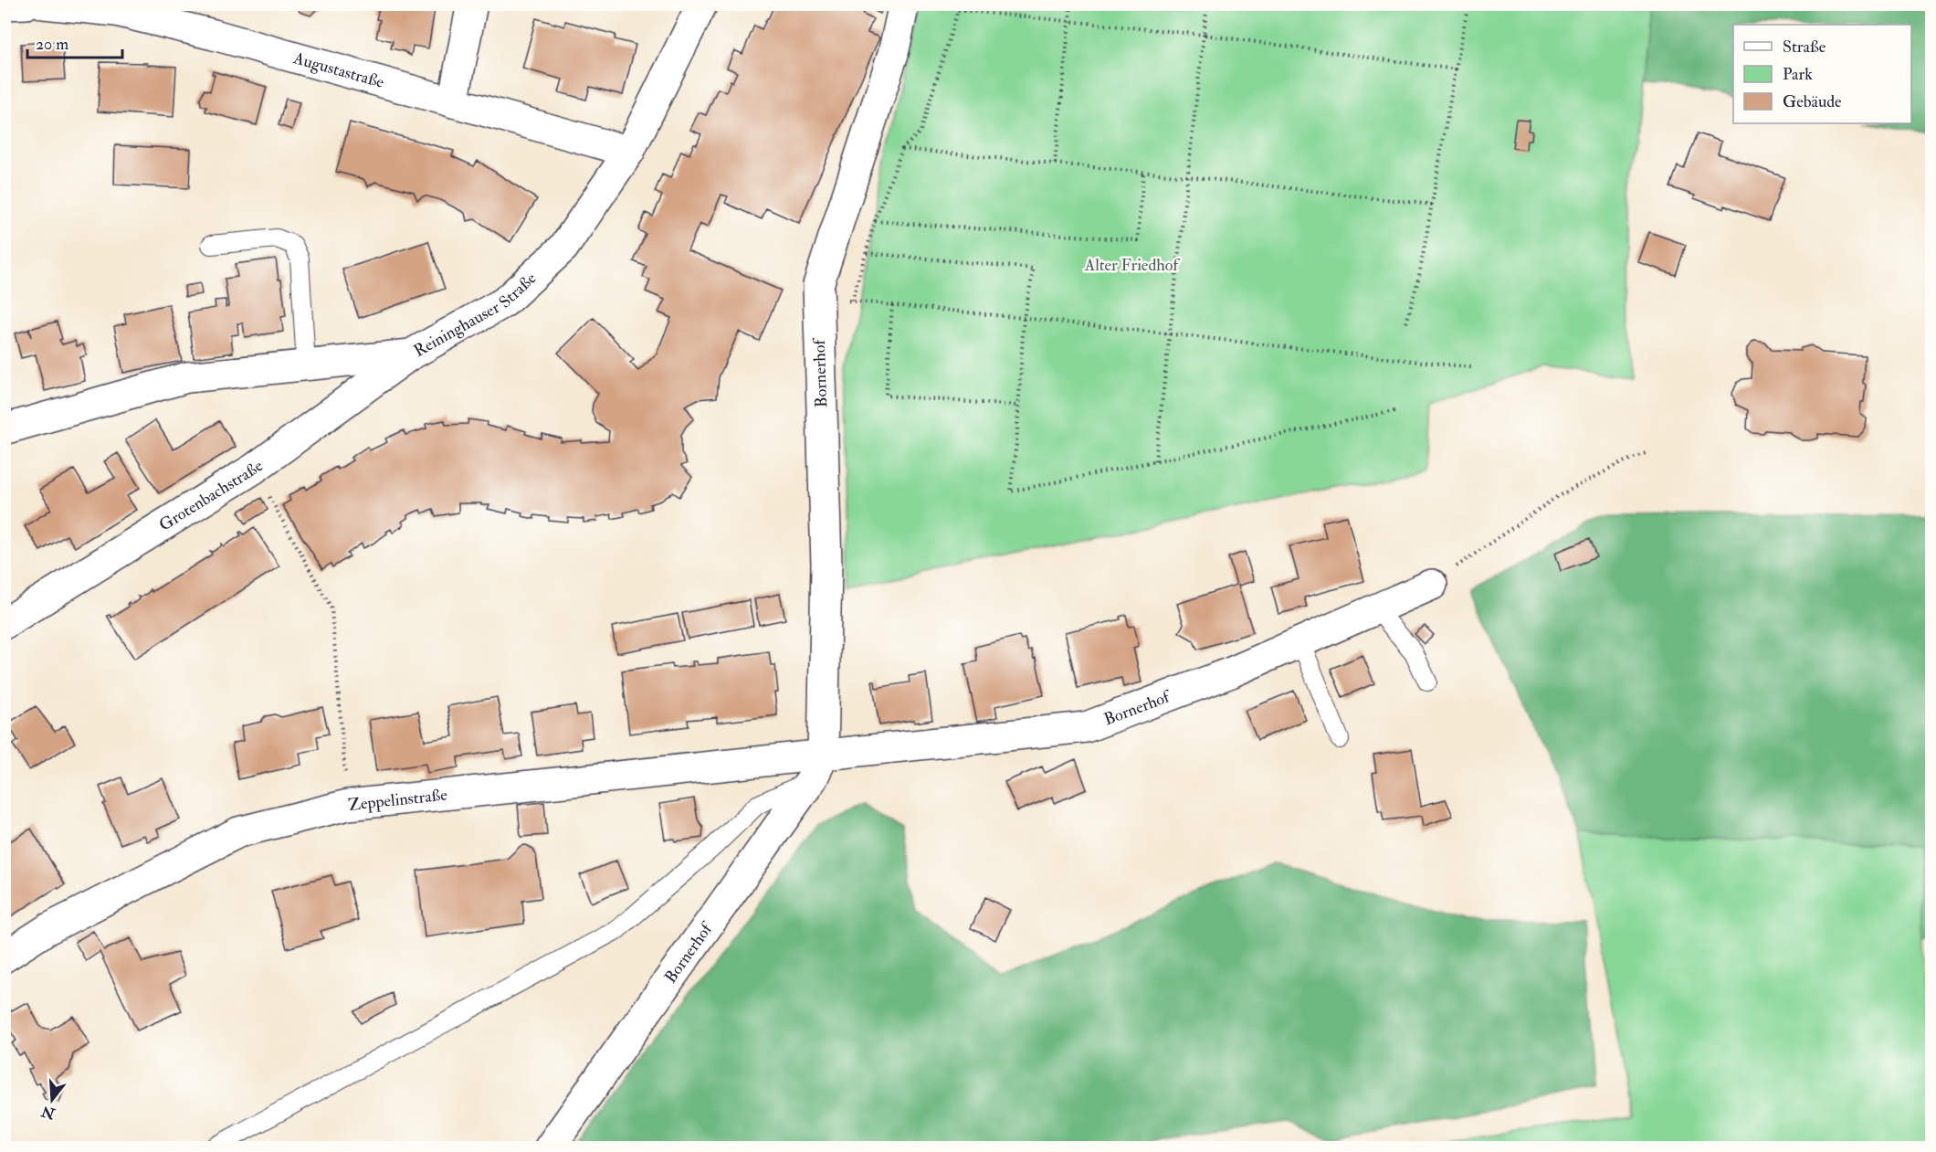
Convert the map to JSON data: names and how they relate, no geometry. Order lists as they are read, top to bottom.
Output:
{
  "streets": {
    "street": [
      "Augustastraße",
      "Reininghauser Straße",
      "Bornerhof",
      "Grotenbachstraße",
      "Zeppelinstraße"
    ]
  },
  "crossings": [
    ["Augustastraße", "Reininghauser Straße"],
    ["Reininghauser Straße", "Grotenbachstraße"],
    ["Bornerhof", "Zeppelinstraße"]
  ],
  "parks": ["Alter Friedhof"],
  "legend": ["Straße", "Park", "Gebäude"],
  "scale_bar": "20 m",
  "north": "bottom"
}
